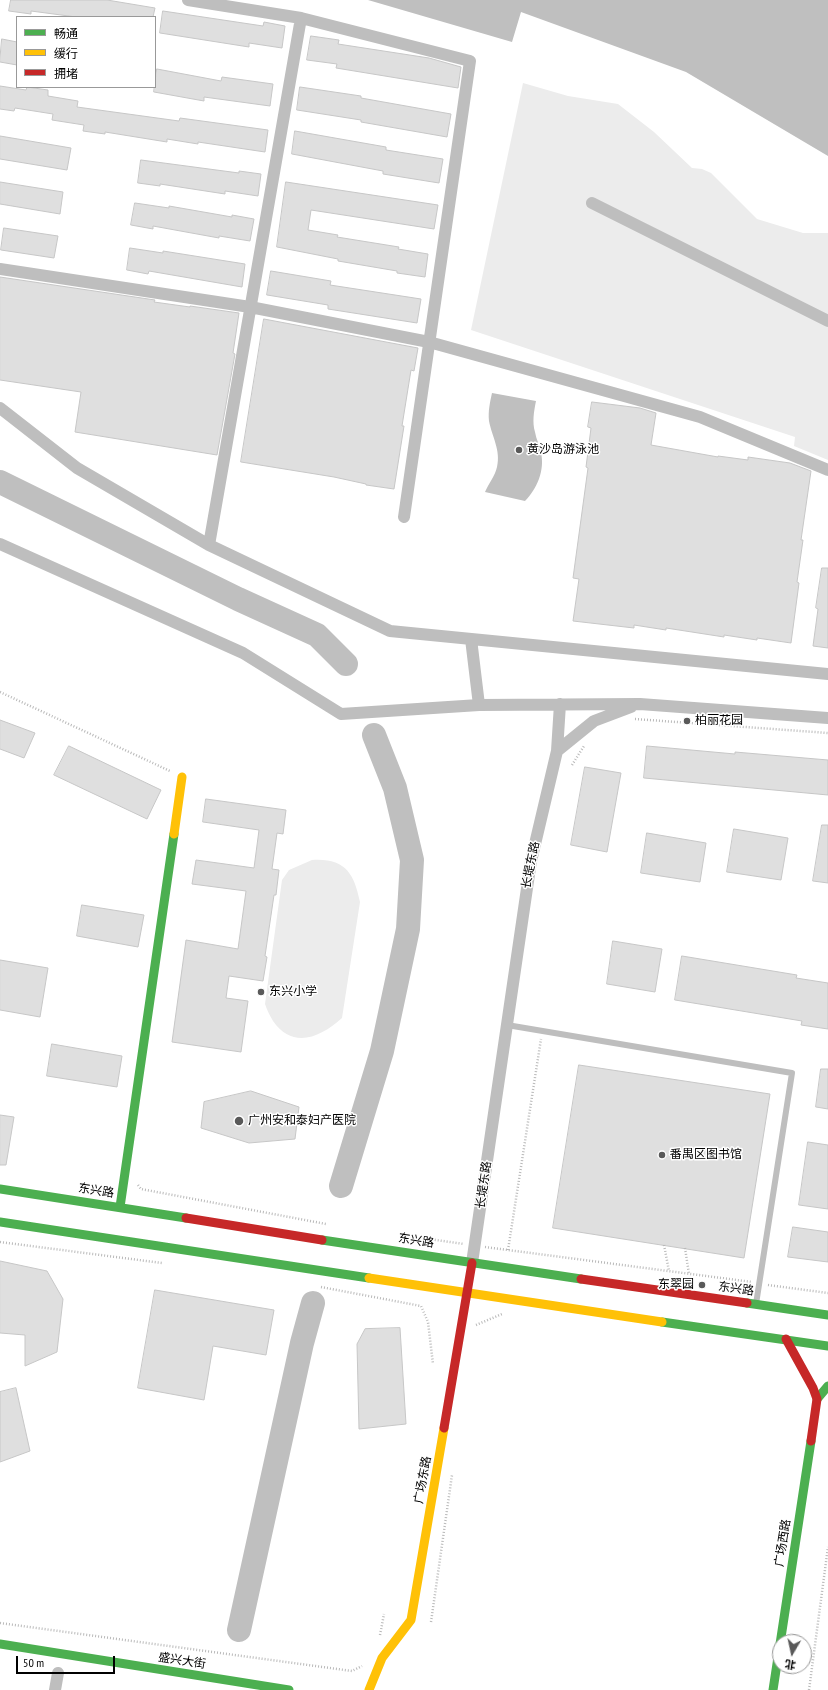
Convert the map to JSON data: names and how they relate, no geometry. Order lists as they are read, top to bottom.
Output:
{
  "streets": {
    "main road": [
      "东兴路",
      "广场东路",
      "广场西路",
      "盛兴大街"
    ],
    "street": ["长堤东路"]
  },
  "crossings": [
    ["长堤东路", "东兴路"],
    ["长堤东路", "广场东路"],
    ["东兴路", "广场东路"]
  ],
  "places": [
    "黄沙岛游泳池",
    "柏丽花园",
    "东兴小学",
    "广州安和泰妇产医院",
    "番禺区图书馆",
    "东翠园"
  ],
  "legend": ["畅通", "缓行", "拥堵"],
  "scale_bar": "50 m",
  "north": "bottom"
}
